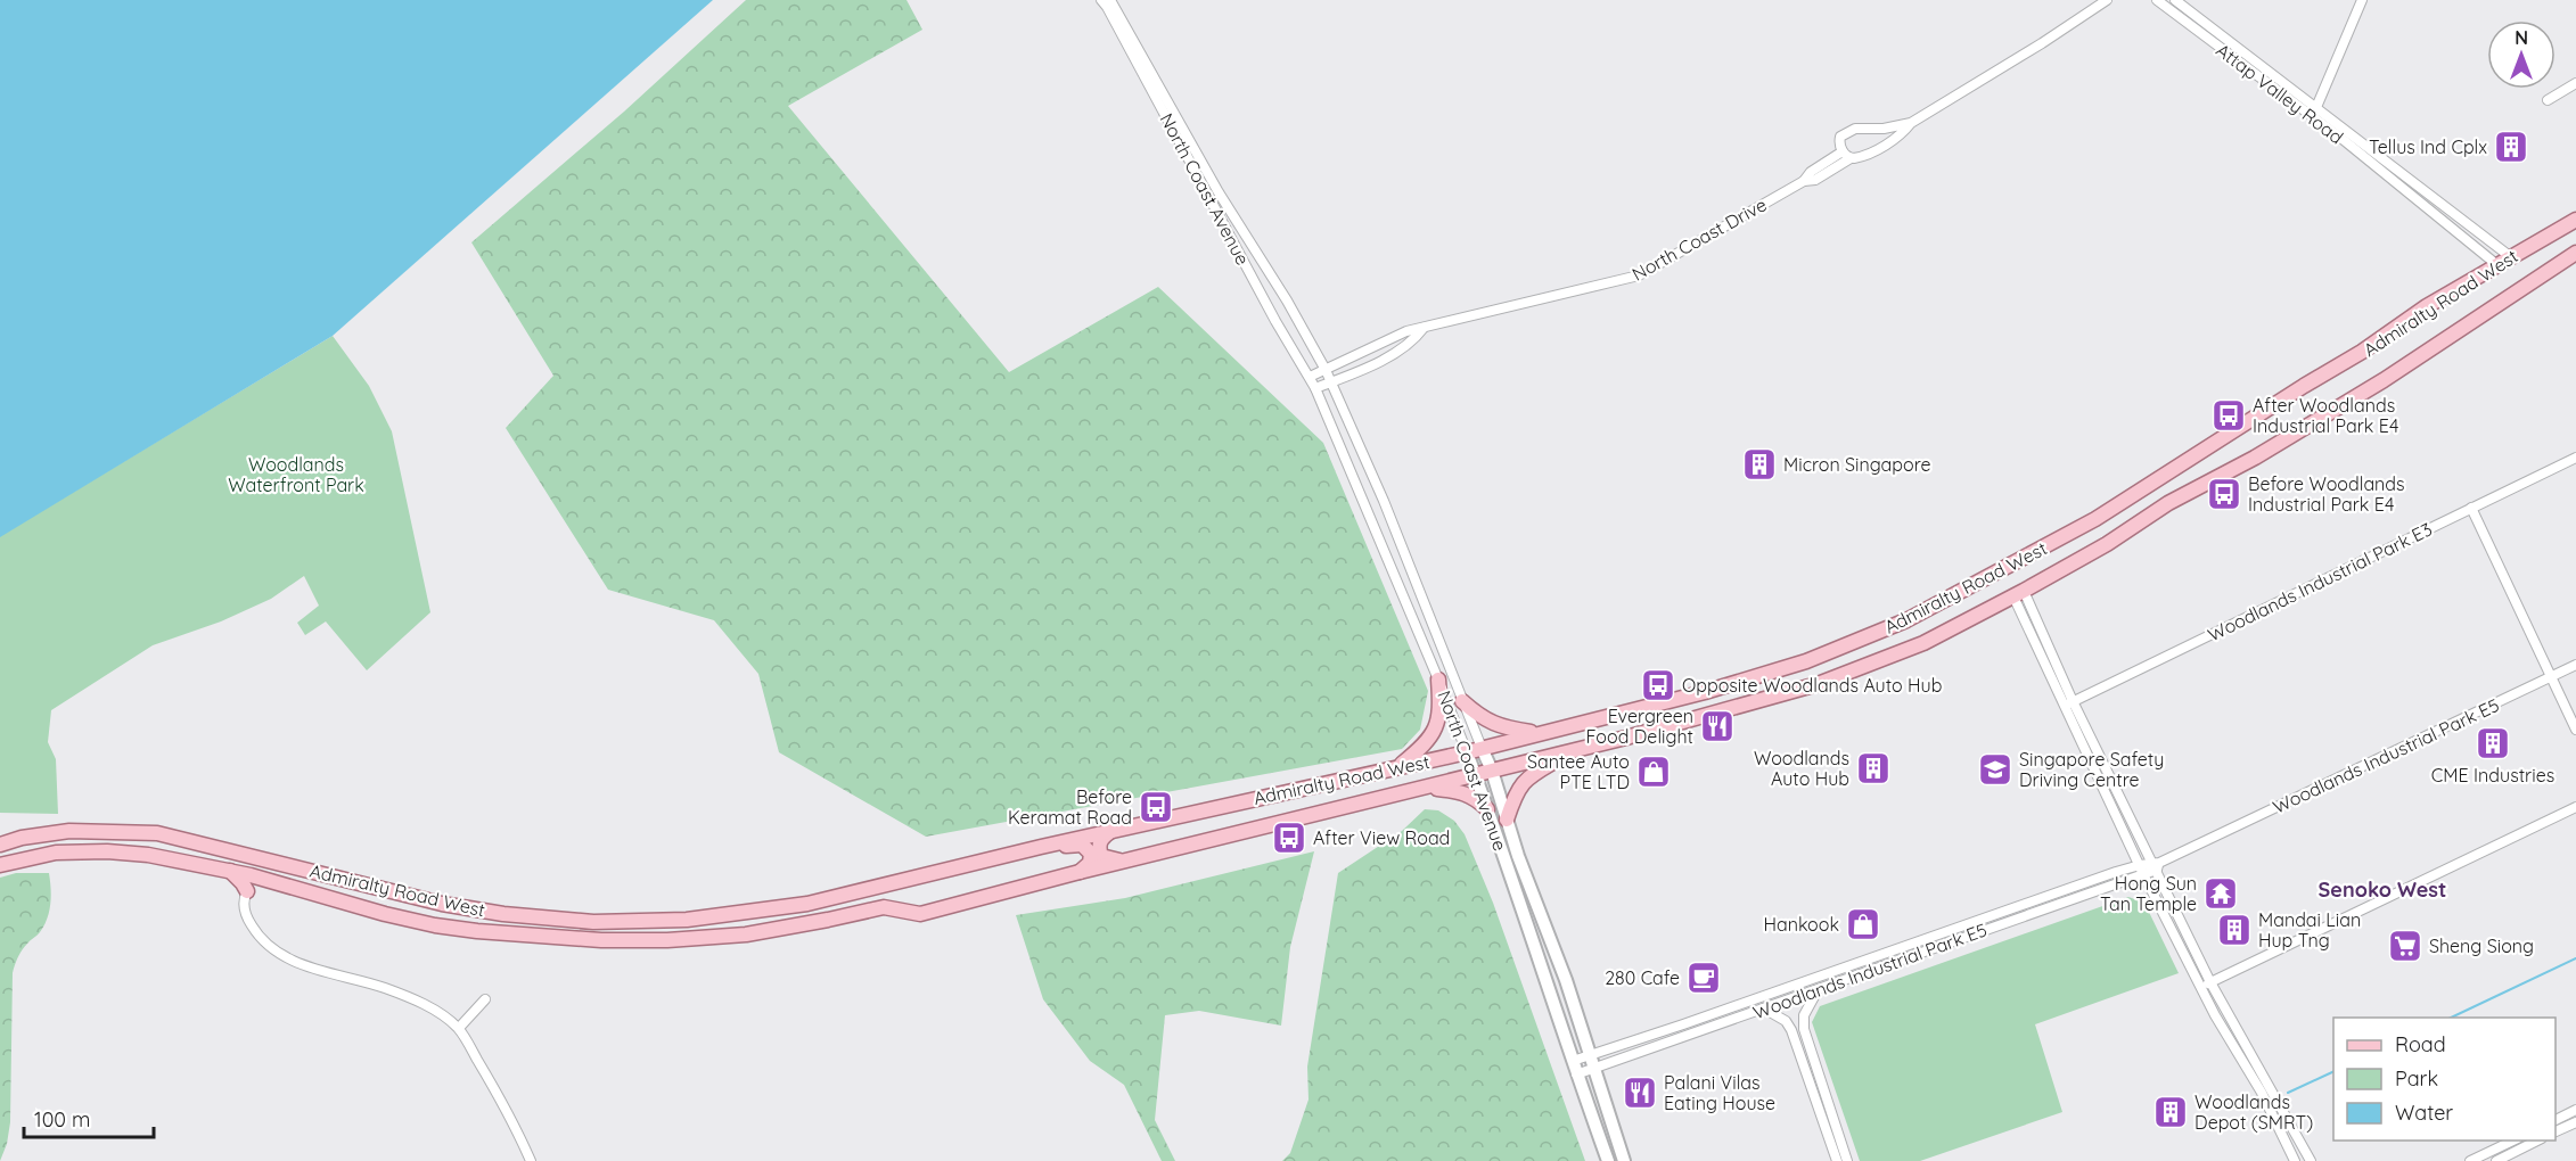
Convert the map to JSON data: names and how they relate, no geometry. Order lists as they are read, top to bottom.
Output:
{
  "streets": {
    "main road": ["North Coast Avenue", "Admiralty Road West"],
    "street": [
      "Attap Valley Road",
      "North Coast Drive",
      "Woodlands Industrial Park E3",
      "Woodlands Industrial Park E5"
    ]
  },
  "crossings": [
    ["Attap Valley Road", "Admiralty Road West"],
    ["North Coast Avenue", "North Coast Drive"],
    ["North Coast Avenue", "Admiralty Road West"],
    ["North Coast Avenue", "Woodlands Industrial Park E5"]
  ],
  "districts": ["Senoko West"],
  "parks": ["Woodlands Waterfront Park"],
  "places": {
    "building": [
      "Tellus Ind Cplx",
      "Micron Singapore",
      "CME Industries",
      "Woodlands Auto Hub",
      "Mandai Lian Hup Tng",
      "Woodlands Depot (SMRT)"
    ],
    "bus stop": [
      "After Woodlands Industrial Park E4",
      "Before Woodlands Industrial Park E4",
      "Opposite Woodlands Auto Hub",
      "Before Keramat Road",
      "After View Road"
    ],
    "restaurant": ["Evergreen Food Delight", "Palani Vilas Eating House"],
    "school or university": ["Singapore Safety Driving Centre"],
    "shop": ["Santee Auto PTE LTD", "Hankook"],
    "temple": ["Hong Sun Tan Temple"],
    "supermarket": ["Sheng Siong"],
    "cafe": ["280 Cafe"]
  },
  "legend": ["Road", "Park", "Water"],
  "scale_bar": "100 m",
  "north": "top"
}
